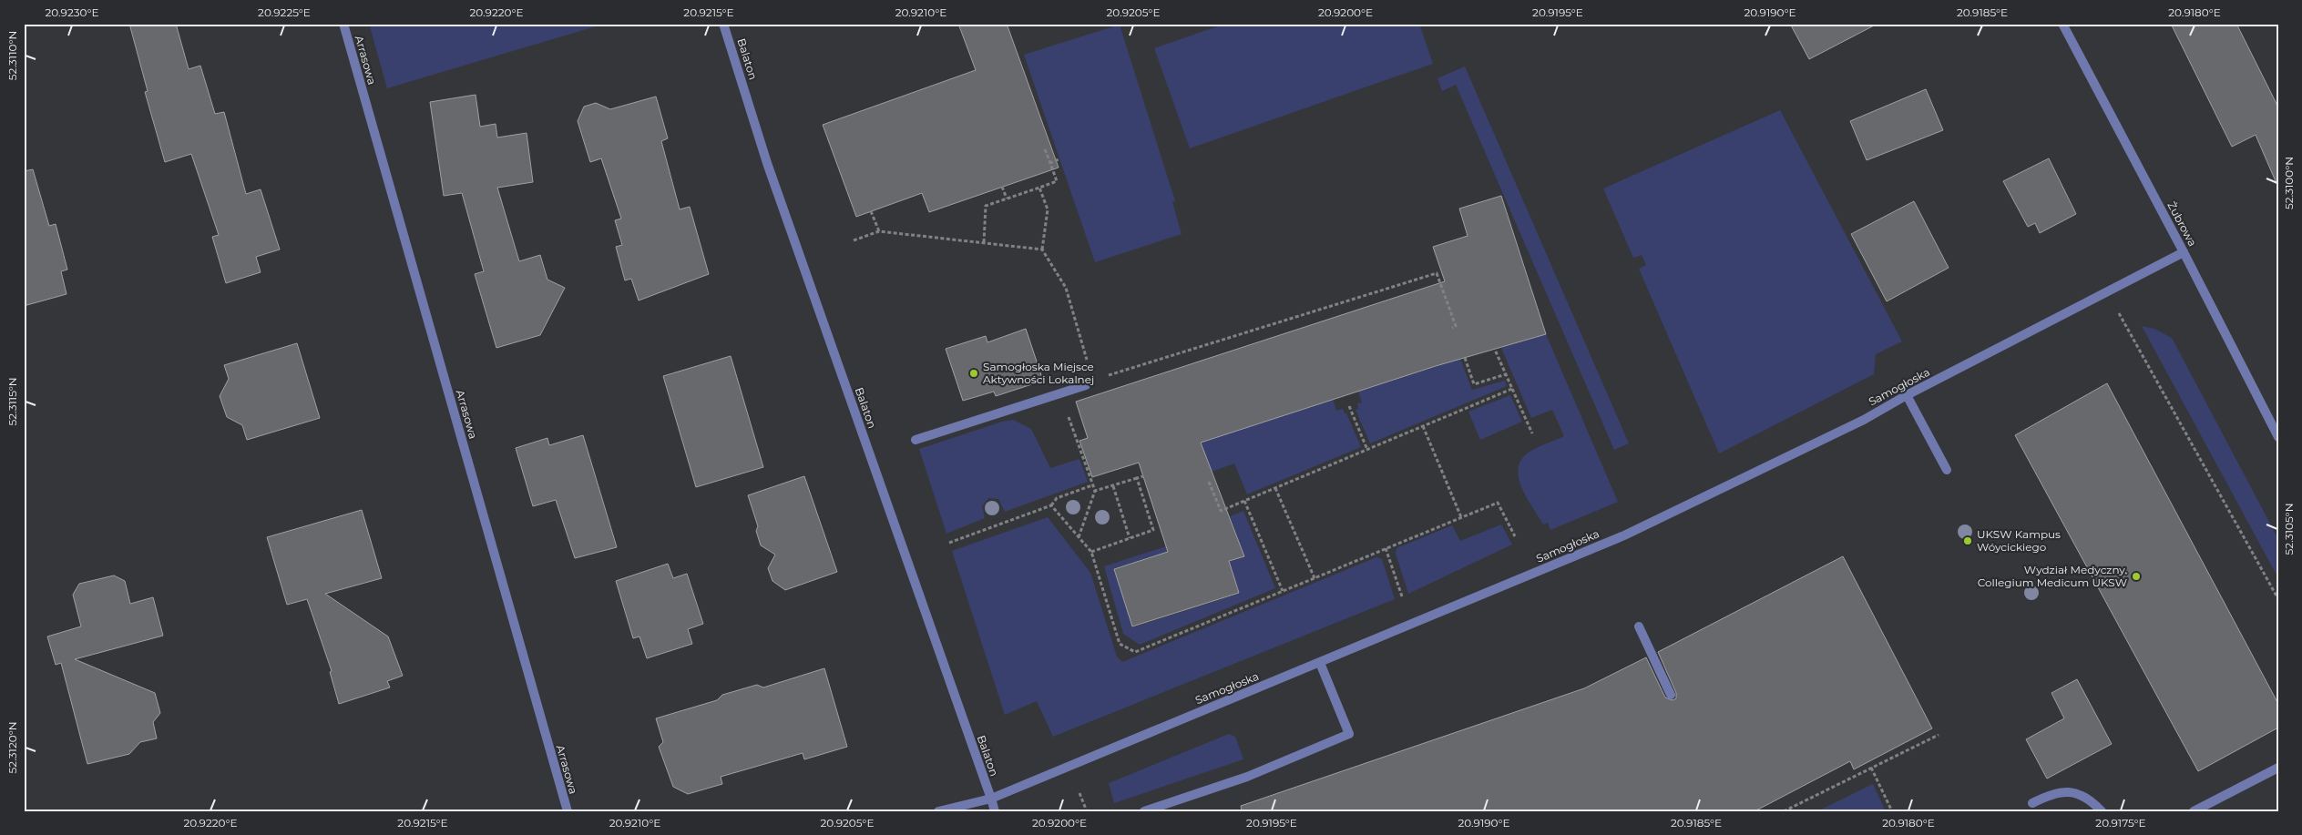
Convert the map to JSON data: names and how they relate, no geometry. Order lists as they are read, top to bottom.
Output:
{
  "streets": {
    "street": [
      "Balaton",
      "Arrasowa",
      "Żubrowa",
      "Samogłoska"
    ]
  },
  "crossings": [
    ["Balaton", "Samogłoska"],
    ["Żubrowa", "Samogłoska"]
  ],
  "places": ["Samogłoska Miejsce Aktywności Lokalnej", "UKSW Kampus Wóycickiego", "Wydział Medyczny. Collegium Medicum UKSW"],
  "coordinates": [
    "20.9230°E",
    "20.9225°E",
    "20.9220°E",
    "20.9215°E",
    "20.9210°E",
    "20.9205°E",
    "20.9200°E",
    "20.9195°E",
    "20.9190°E",
    "20.9185°E",
    "20.9180°E",
    "52.3110°N",
    "52.3100°N",
    "52.3115°N",
    "52.3105°N",
    "52.3120°N",
    "20.9175°E"
  ]
}
